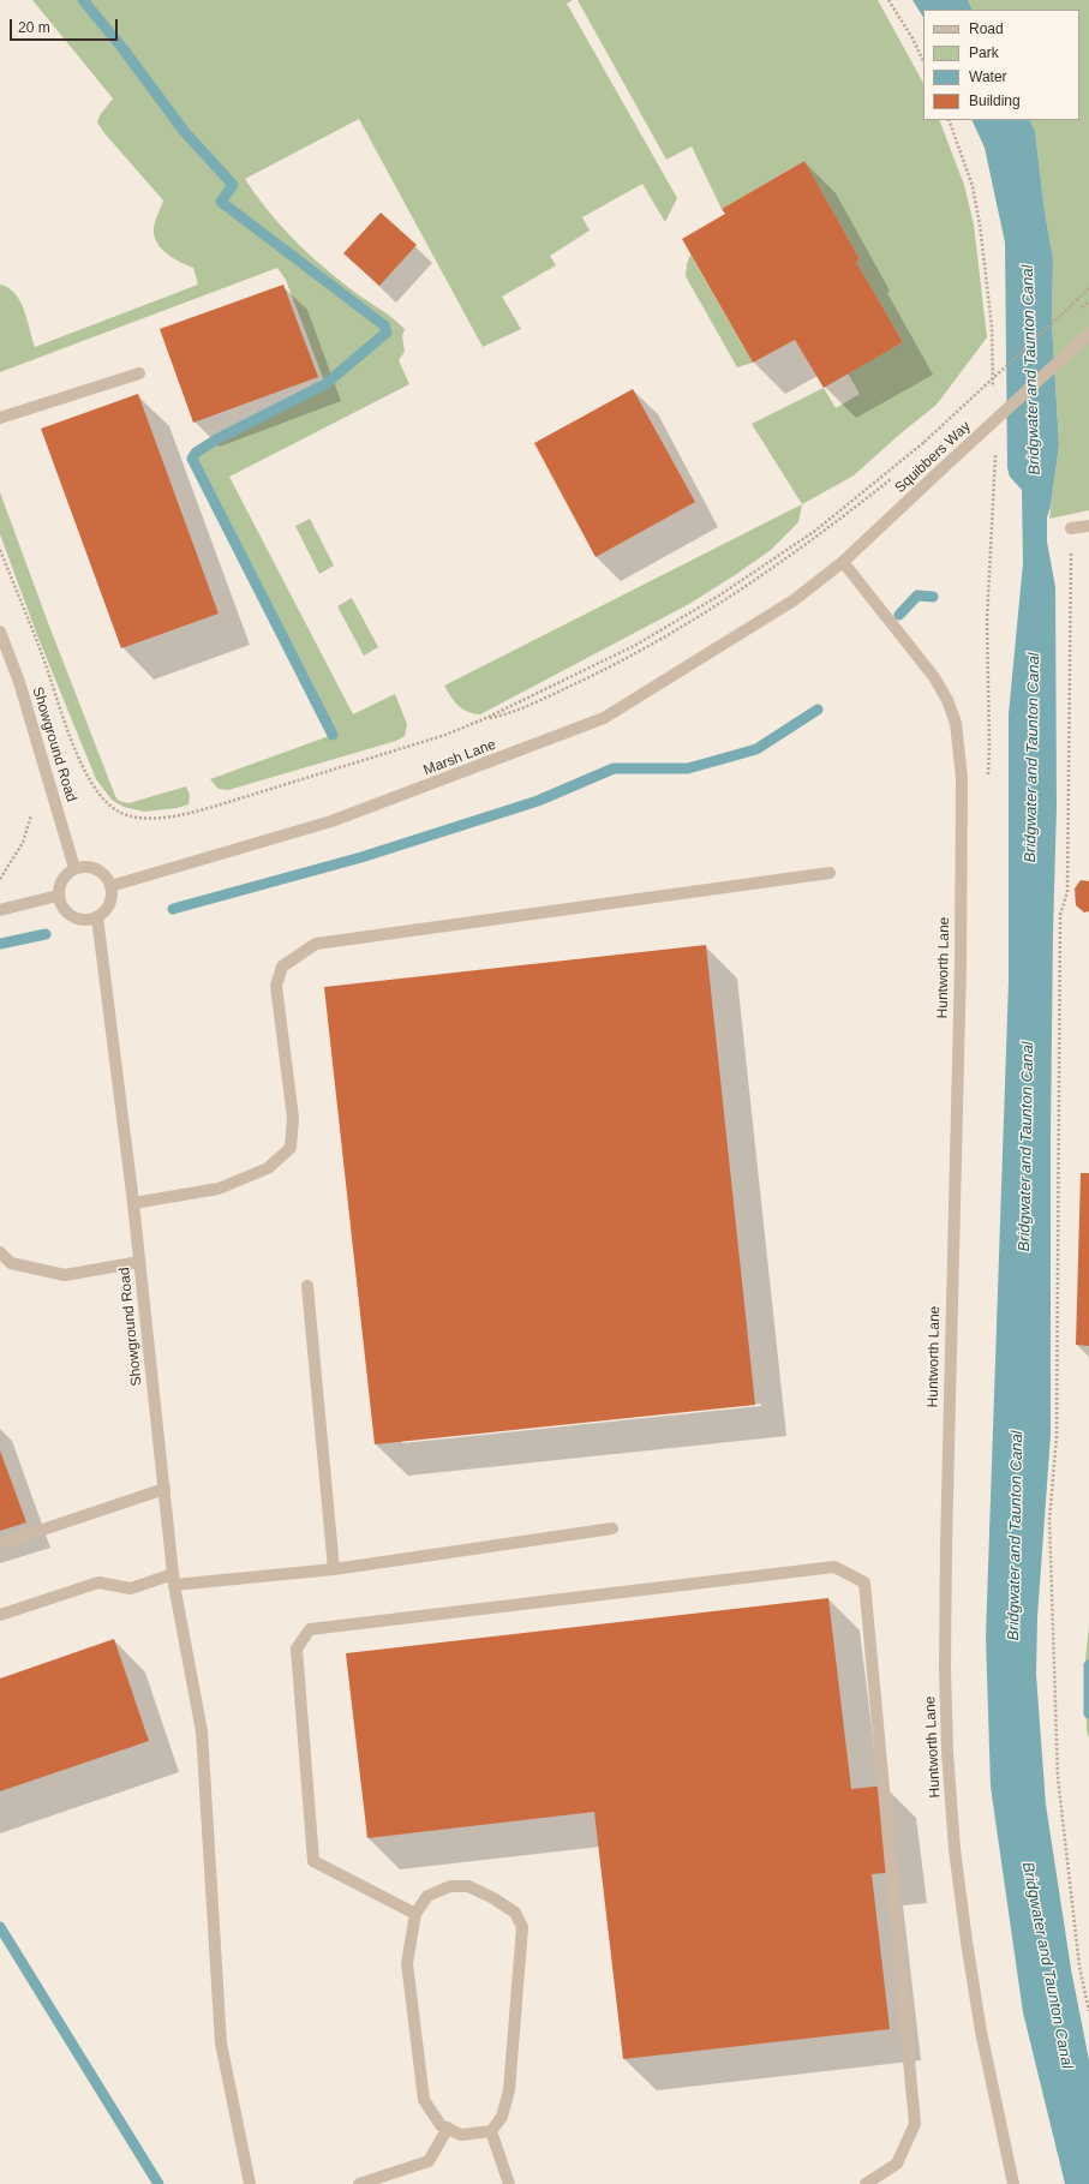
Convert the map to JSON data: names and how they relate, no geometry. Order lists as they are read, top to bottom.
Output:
{
  "streets": {
    "street": [
      "Squibbers Way",
      "Showground Road",
      "Marsh Lane",
      "Huntworth Lane"
    ]
  },
  "crossings": [
    ["Squibbers Way", "Marsh Lane"],
    ["Squibbers Way", "Huntworth Lane"],
    ["Showground Road", "Marsh Lane"]
  ],
  "water": ["Bridgwater and Taunton Canal"],
  "legend": [
    "Road",
    "Park",
    "Water",
    "Building"
  ],
  "scale_bar": "20 m"
}
